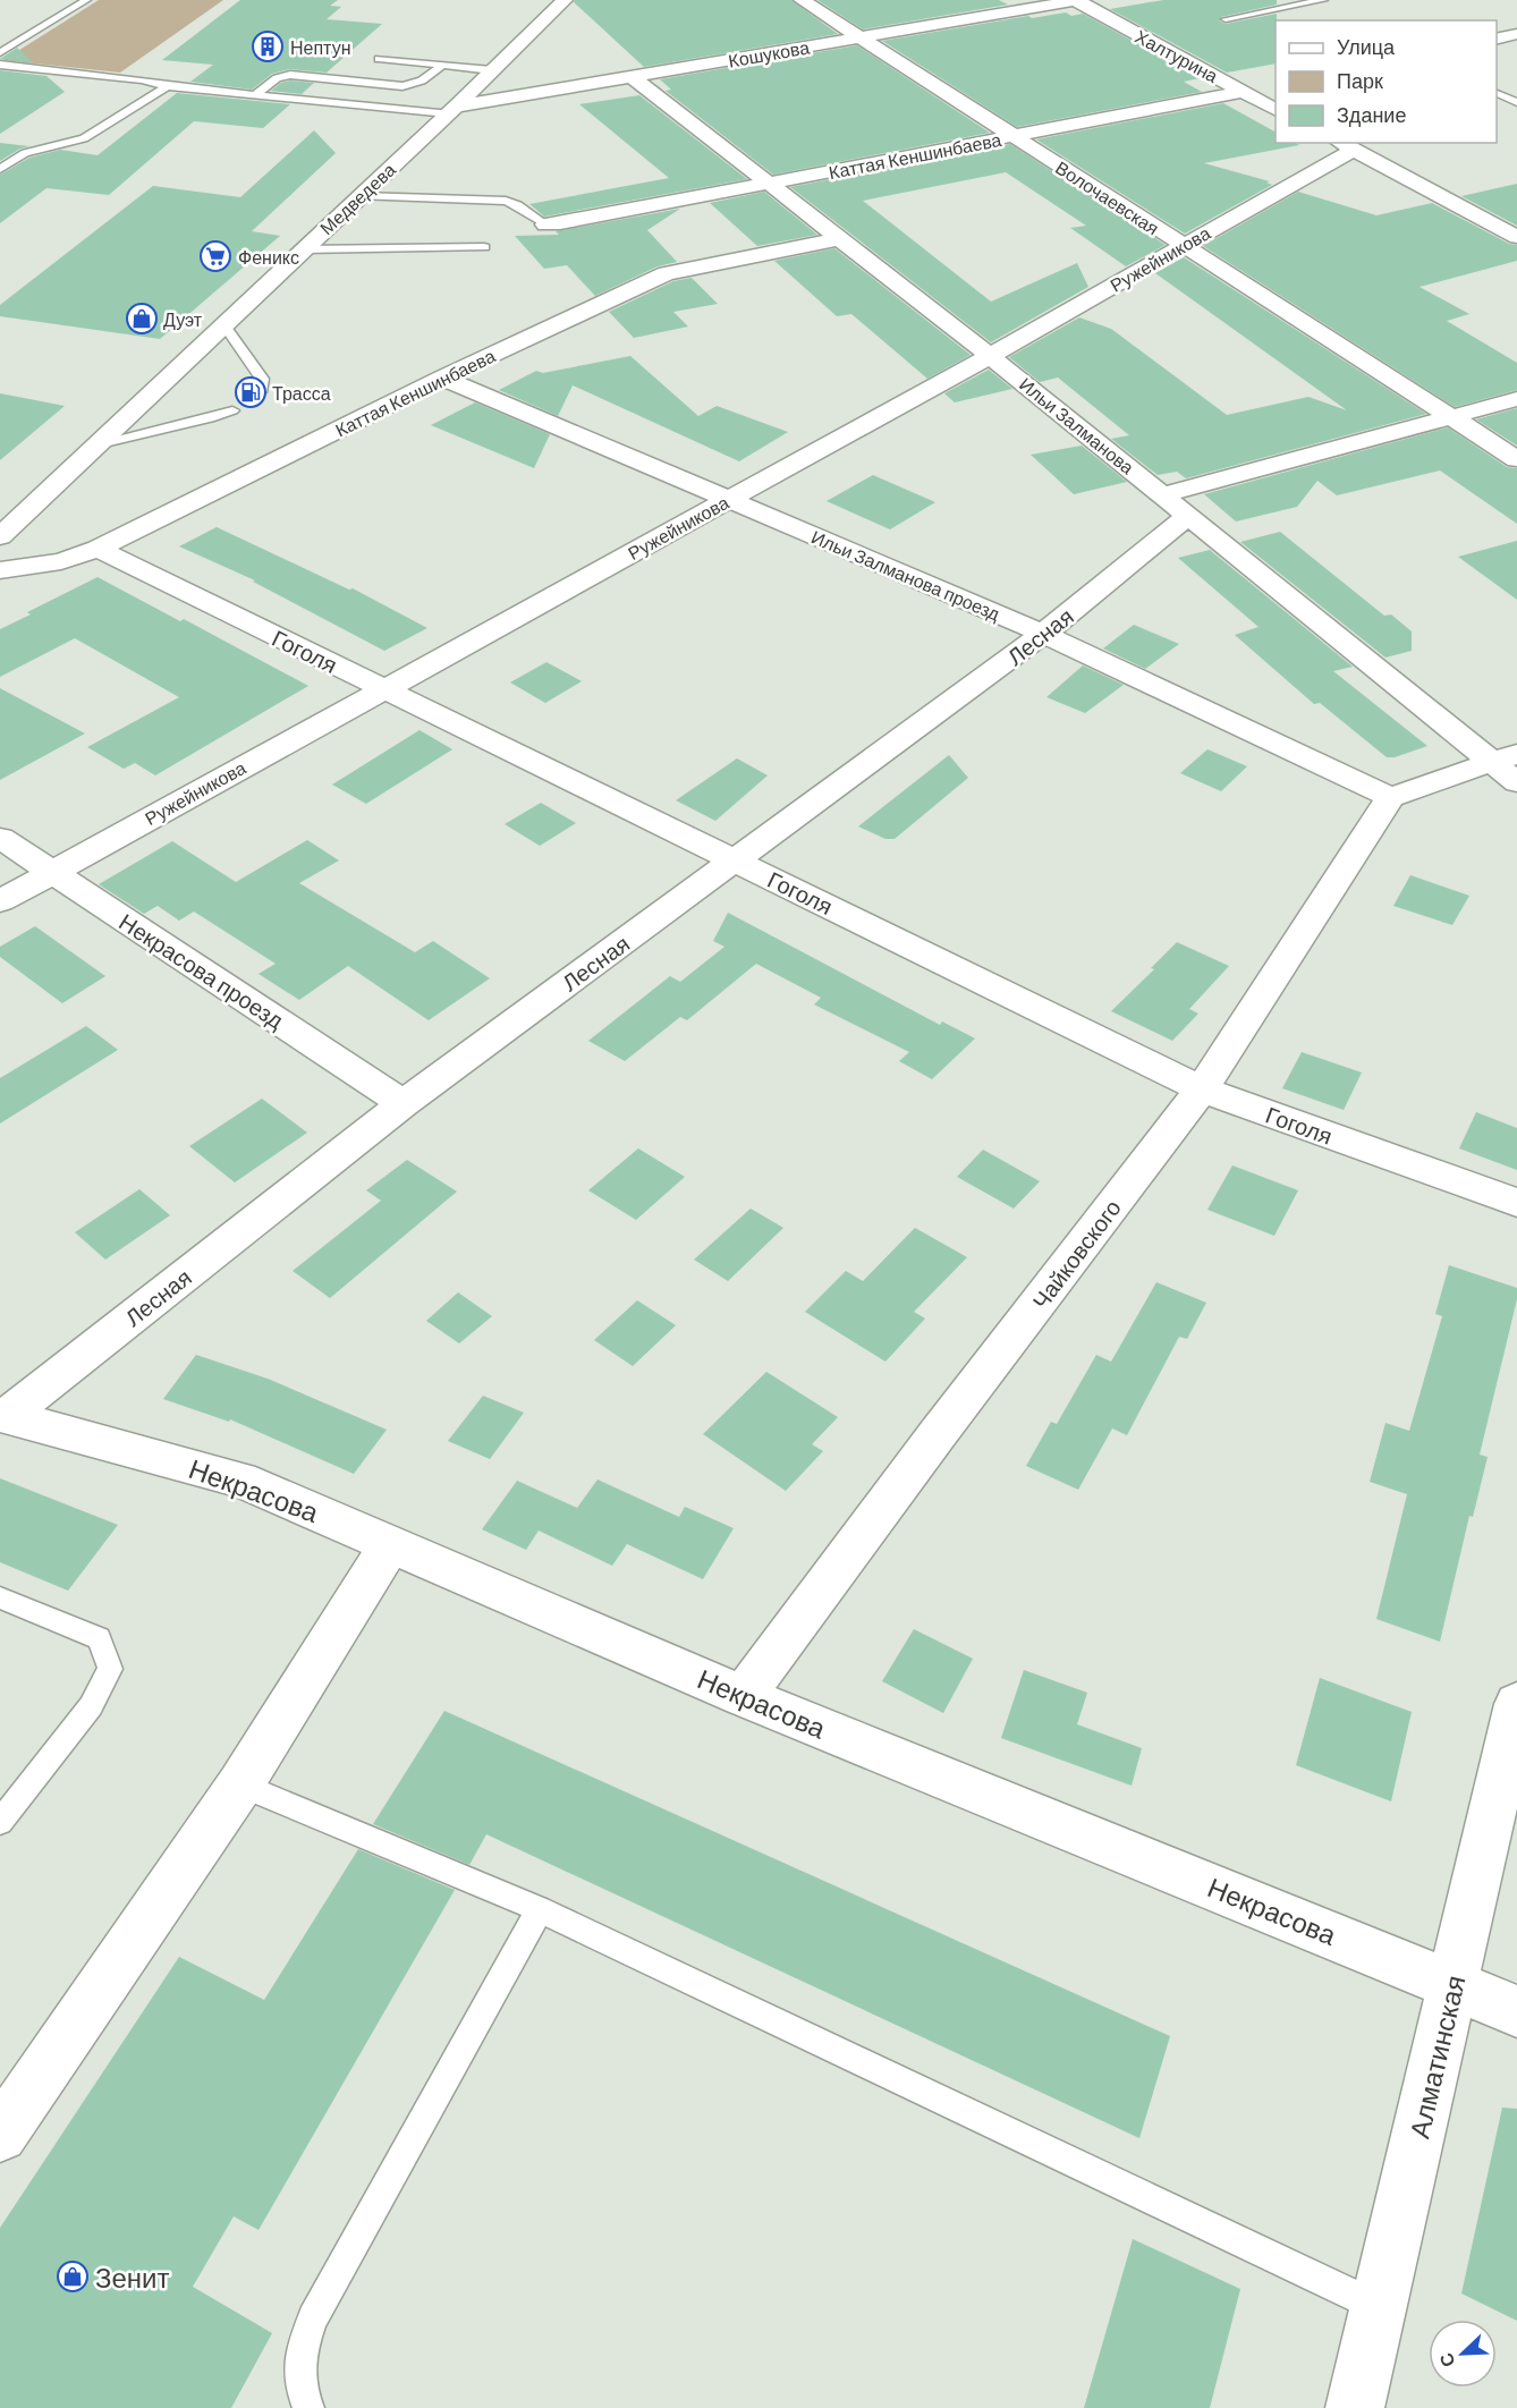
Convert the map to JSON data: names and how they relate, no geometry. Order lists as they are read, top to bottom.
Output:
{
  "streets": {
    "street": [
      "Кошукова",
      "Халтурина",
      "Каттая Кеншинбаева",
      "Волочаевская",
      "Медведева",
      "Ружейникова",
      "Ильи Залманова",
      "Ильи Залманова проезд",
      "Лесная",
      "Гоголя",
      "Некрасова проезд",
      "Чайковского",
      "Некрасова",
      "Алматинская"
    ]
  },
  "crossings": [
    ["Кошукова", "Халтурина"],
    ["Кошукова", "Волочаевская"],
    ["Кошукова", "Медведева"],
    ["Кошукова", "Ильи Залманова"],
    ["Халтурина", "Каттая Кеншинбаева"],
    ["Каттая Кеншинбаева", "Волочаевская"],
    ["Каттая Кеншинбаева", "Ильи Залманова"],
    ["Каттая Кеншинбаева", "Ильи Залманова проезд"],
    ["Каттая Кеншинбаева", "Гоголя"],
    ["Волочаевская", "Ружейникова"],
    ["Ружейникова", "Ильи Залманова"],
    ["Ружейникова", "Ильи Залманова проезд"],
    ["Ружейникова", "Гоголя"],
    ["Ружейникова", "Некрасова проезд"],
    ["Ильи Залманова", "Лесная"],
    ["Ильи Залманова проезд", "Лесная"],
    ["Ильи Залманова проезд", "Чайковского"],
    ["Лесная", "Гоголя"],
    ["Лесная", "Некрасова проезд"],
    ["Лесная", "Некрасова"],
    ["Гоголя", "Чайковского"],
    ["Чайковского", "Некрасова"],
    ["Некрасова", "Алматинская"]
  ],
  "places": {
    "building": ["Нептун"],
    "supermarket": ["Феникс"],
    "shop": ["Дуэт", "Зенит"],
    "fuel station": ["Трасса"]
  },
  "legend": ["Улица", "Парк", "Здание"],
  "north": "bottom left"
}
